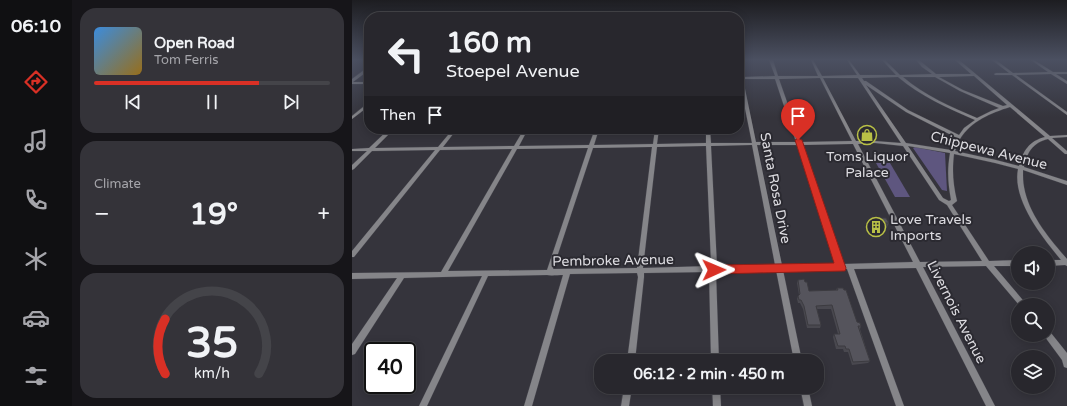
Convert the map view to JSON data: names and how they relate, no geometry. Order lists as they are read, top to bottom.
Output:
{
  "streets": {
    "street": [
      "Chippewa Avenue",
      "Santa Rosa Drive",
      "Pembroke Avenue",
      "Livernois Avenue"
    ]
  },
  "crossings": [
    ["Chippewa Avenue", "Santa Rosa Drive"],
    ["Chippewa Avenue", "Livernois Avenue"],
    ["Santa Rosa Drive", "Pembroke Avenue"],
    ["Pembroke Avenue", "Livernois Avenue"]
  ],
  "places": {
    "shop": ["Toms Liquor Palace"],
    "building": ["Love Travels Imports"]
  },
  "page": {
    "tabs": "06:10",
    "turn": ["160 m", "Stoepel Avenue"],
    "song": ["Open Road", "Tom Ferris"],
    "then": "Then",
    "tile": "Climate",
    "heat": ["−", "19°", "+"],
    "limit": "40",
    "trip": "06:12 · 2 min · 450 m",
    "gauge": ["35", "km/h"]
  }
}
